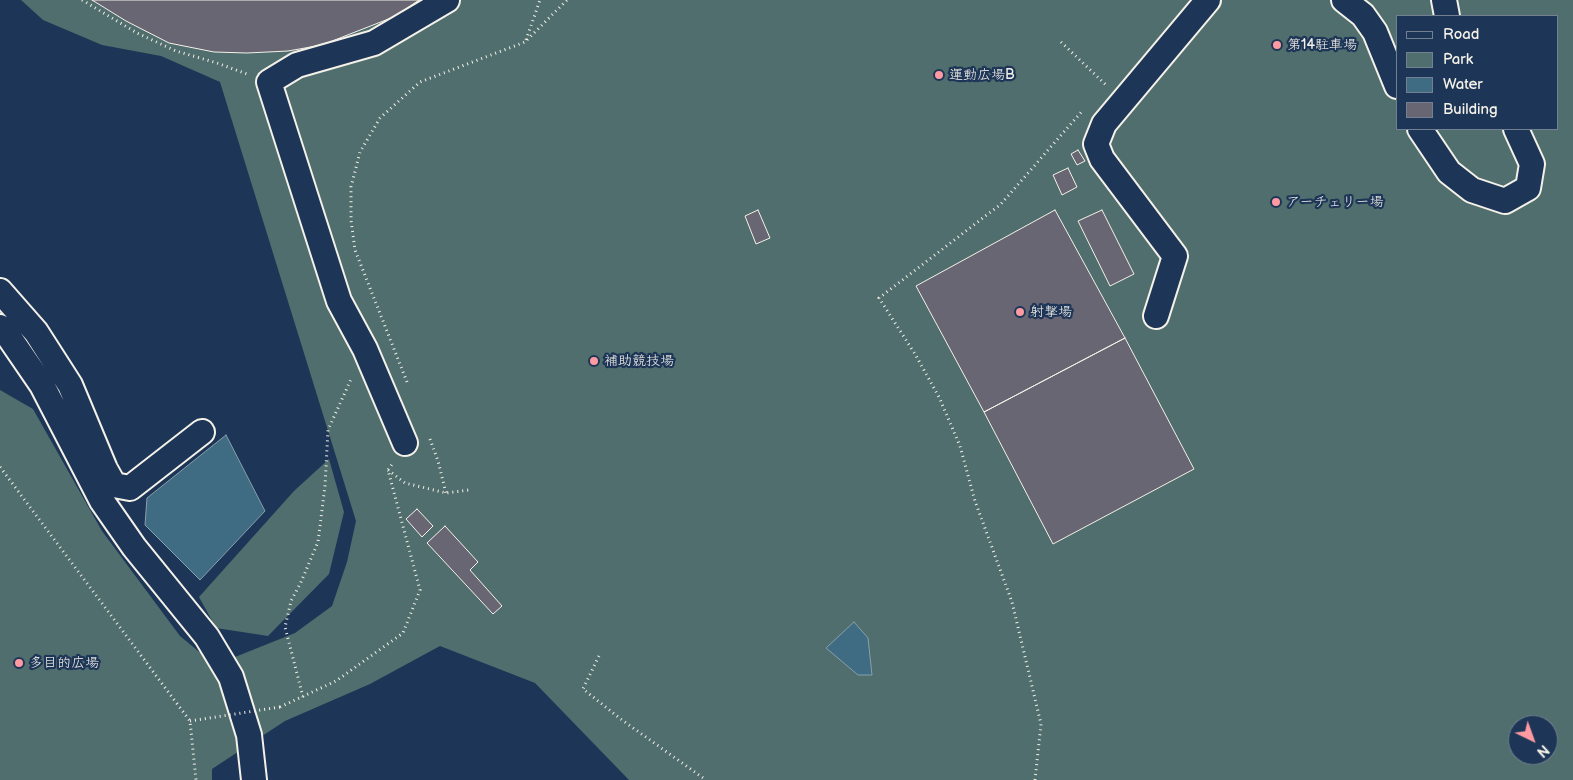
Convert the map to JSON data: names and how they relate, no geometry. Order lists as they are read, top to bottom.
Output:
{
  "places": [
    "第14駐車場",
    "運動広場B",
    "アーチェリー場",
    "射撃場",
    "補助競技場",
    "多目的広場"
  ],
  "legend": [
    "Road",
    "Park",
    "Water",
    "Building"
  ],
  "north": "bottom right"
}
